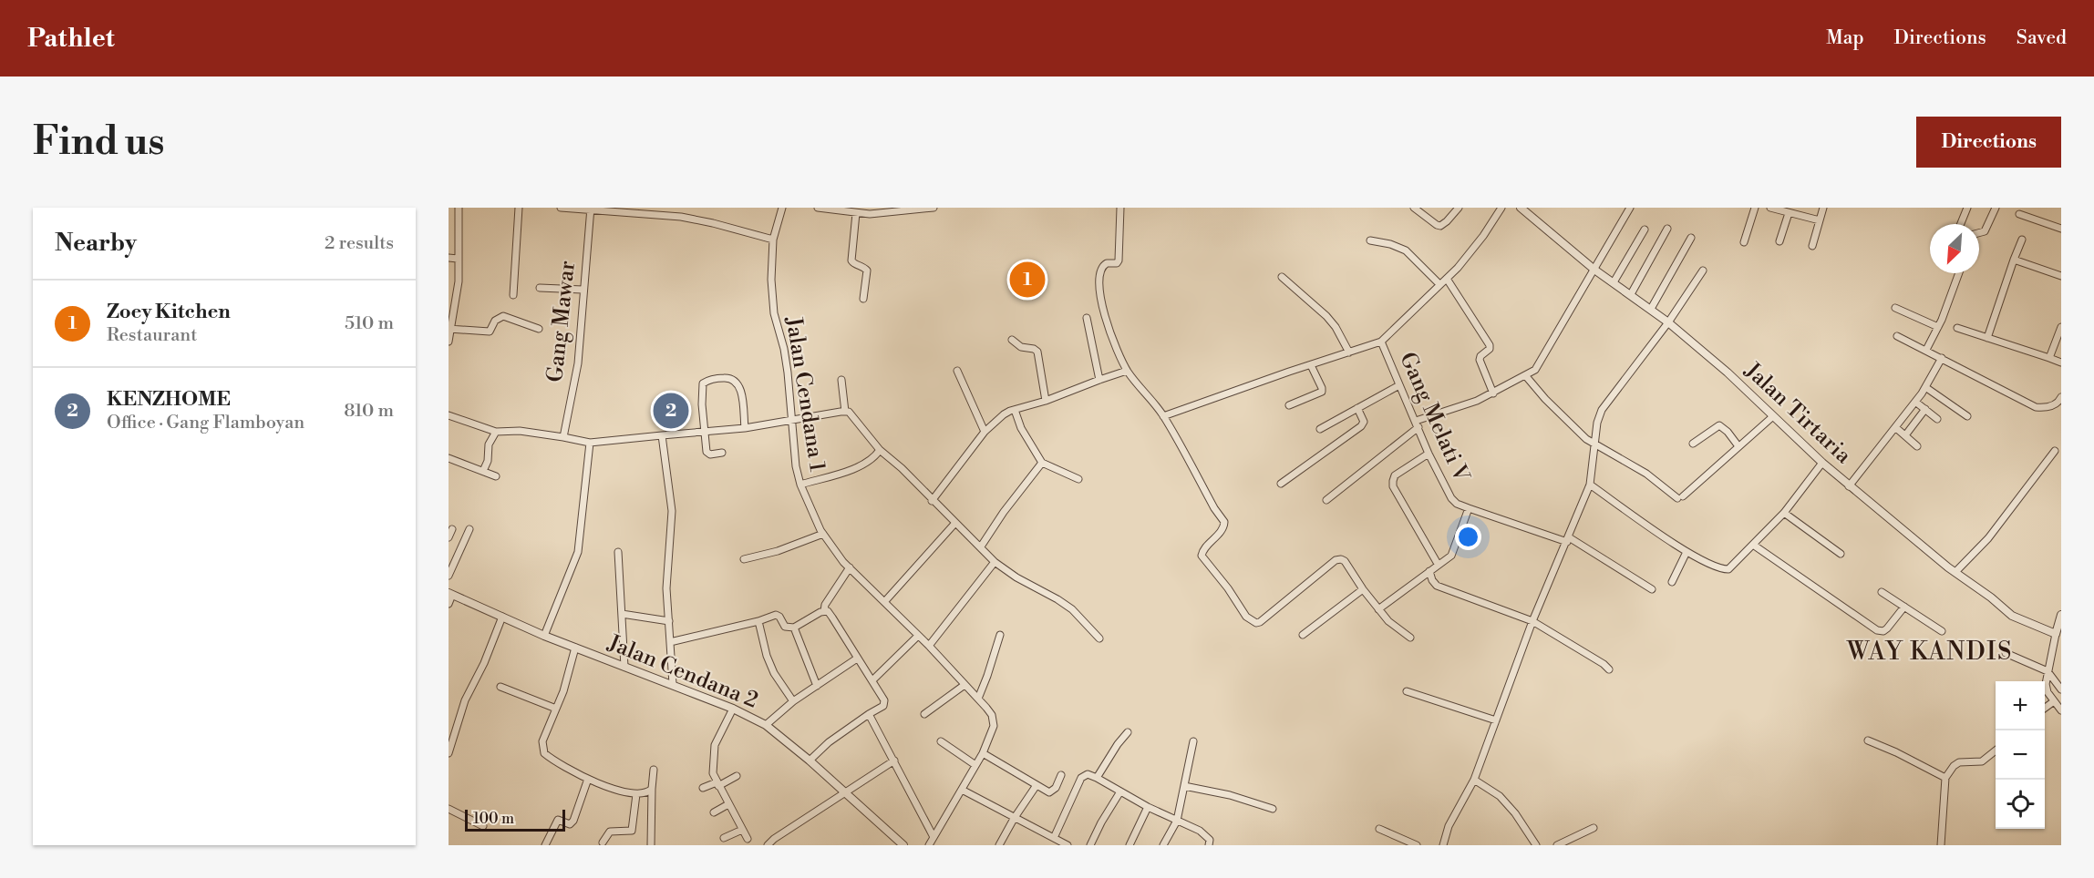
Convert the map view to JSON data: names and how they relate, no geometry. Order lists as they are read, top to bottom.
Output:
{
  "streets": {
    "street": [
      "Gang Mawar",
      "Jalan Cendana 1",
      "Jalan Tirtaria",
      "Gang Melati V",
      "Jalan Cendana 2"
    ]
  },
  "districts": ["WAY KANDIS"],
  "scale_bar": "100 m",
  "north": "bottom left",
  "page": {
    "header": "Pathlet",
    "nav": ["Map", "Directions", "Saved"],
    "buttons": "Directions",
    "title": "Find us",
    "heading": ["Nearby", "2 results"],
    "pins": ["1", "2"],
    "list": [
      {
        "mark": "1",
        "name": "Zoey Kitchen",
        "note": "Restaurant",
        "value": "510 m"
      },
      {
        "mark": "2",
        "name": "KENZHOME",
        "note": "Office · Gang Flamboyan",
        "value": "810 m"
      }
    ],
    "map_buttons": ["+", "−"],
    "scale": "100 m"
  }
}
